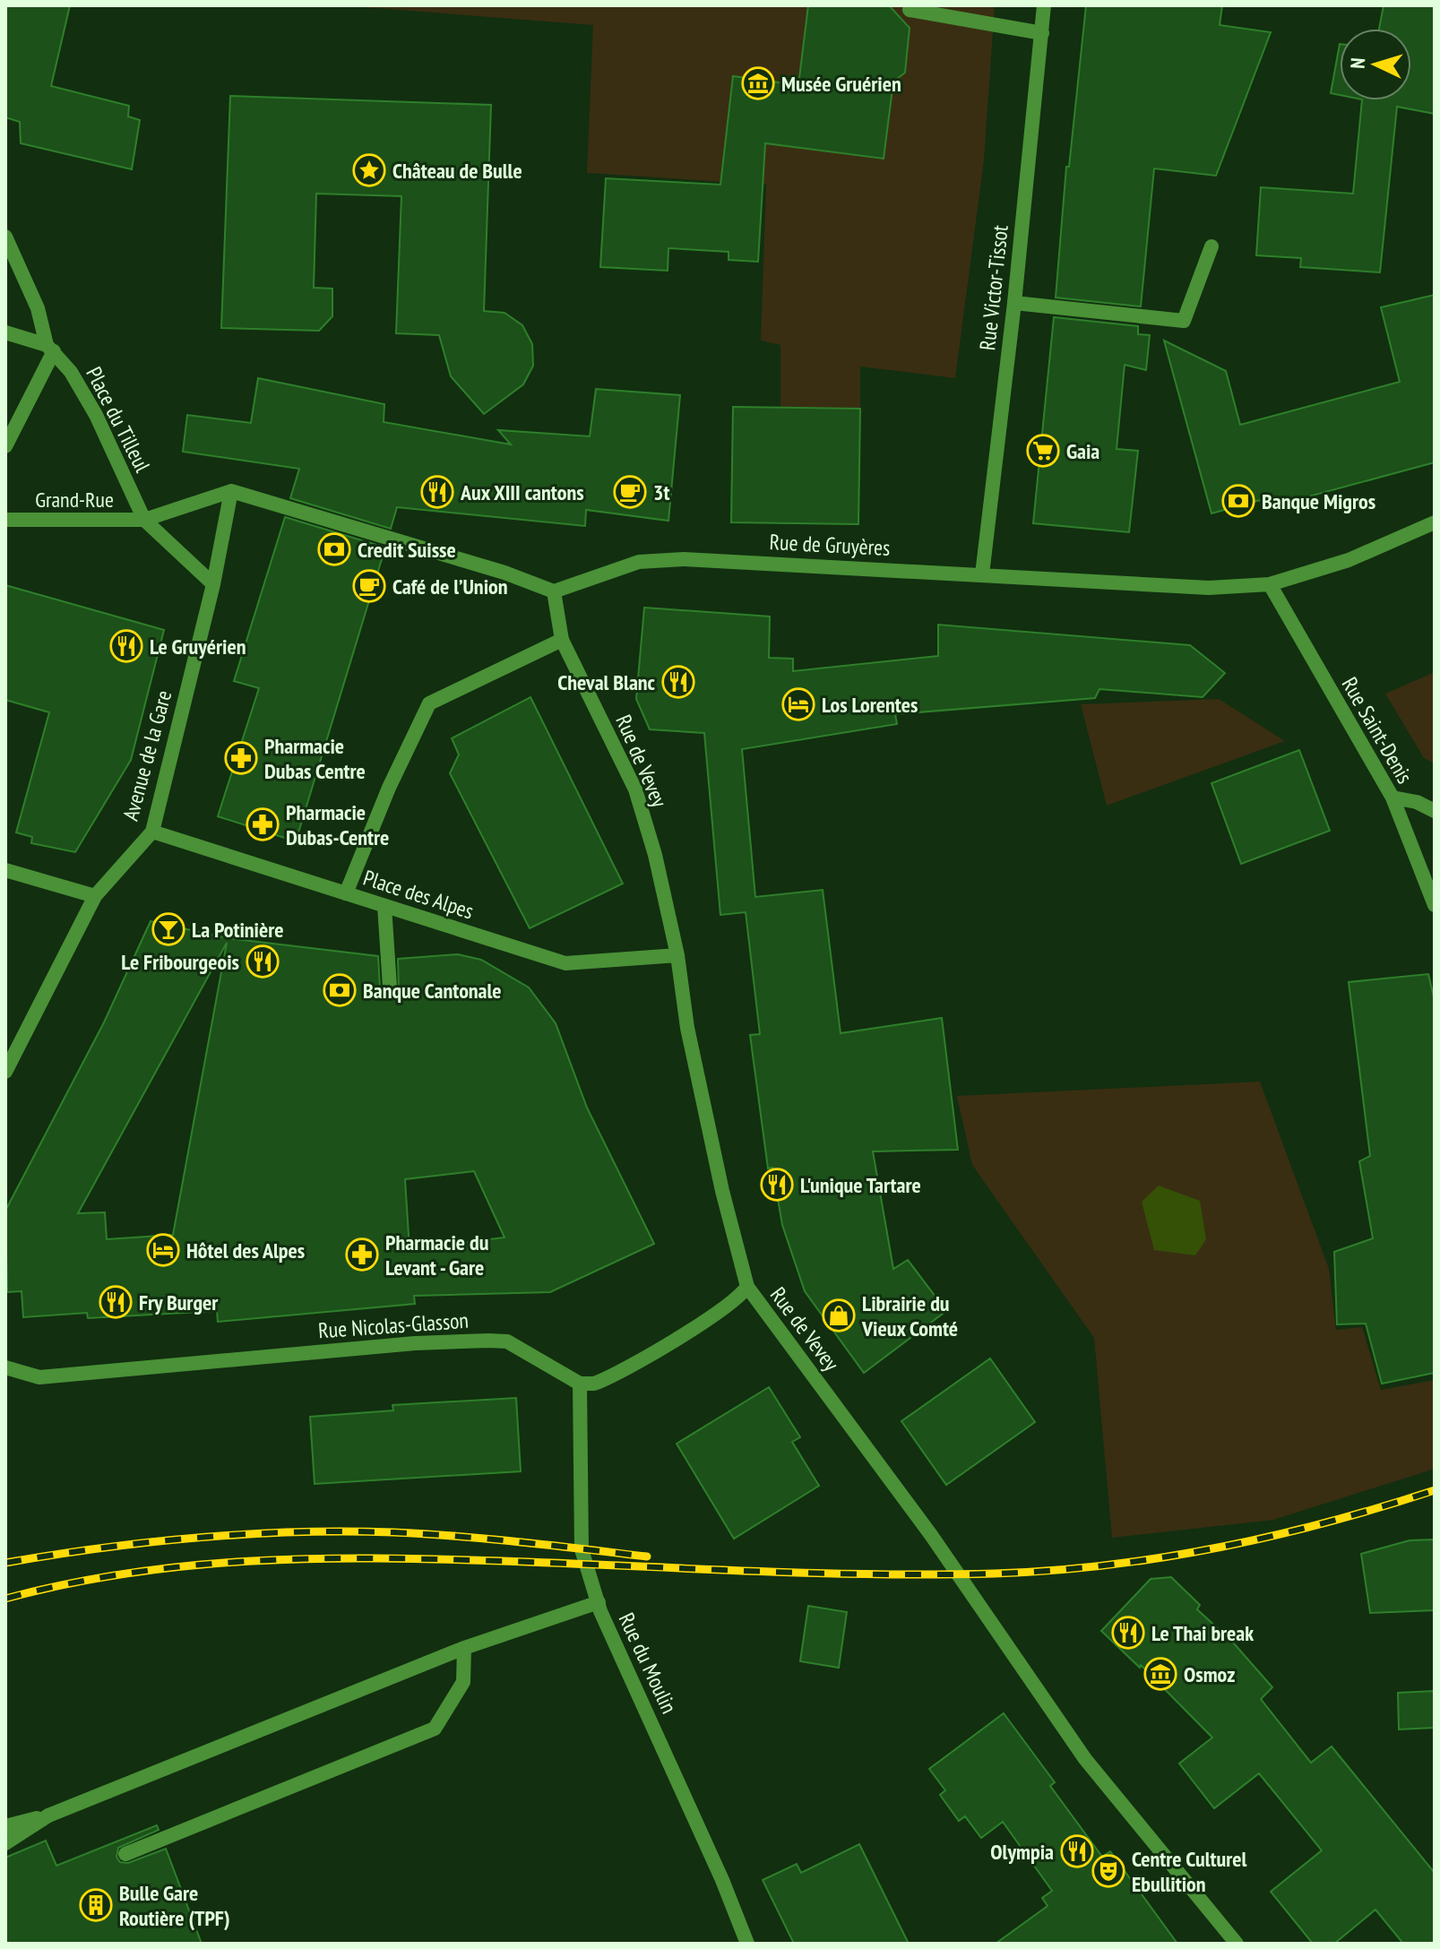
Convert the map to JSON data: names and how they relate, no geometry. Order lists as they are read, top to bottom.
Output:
{
  "streets": {
    "street": [
      "Rue Victor-Tissot",
      "Place du Tilleul",
      "Grand-Rue",
      "Rue de Gruyères",
      "Rue Saint-Denis",
      "Avenue de la Gare",
      "Rue de Vevey",
      "Place des Alpes",
      "Rue Nicolas-Glasson",
      "Rue du Moulin"
    ]
  },
  "crossings": [
    ["Rue Victor-Tissot", "Rue de Gruyères"],
    ["Place du Tilleul", "Grand-Rue"],
    ["Place du Tilleul", "Avenue de la Gare"],
    ["Rue de Gruyères", "Rue Saint-Denis"],
    ["Rue de Gruyères", "Rue de Vevey"],
    ["Avenue de la Gare", "Place des Alpes"],
    ["Rue de Vevey", "Place des Alpes"],
    ["Rue Nicolas-Glasson", "Rue du Moulin"]
  ],
  "places": {
    "museum": ["Musée Gruérien", "Osmoz"],
    "place": ["Château de Bulle"],
    "supermarket": ["Gaia"],
    "restaurant": [
      "Aux XIII cantons",
      "Le Gruyérien",
      "Cheval Blanc",
      "Le Fribourgeois",
      "L'unique Tartare",
      "Fry Burger",
      "Le Thai break",
      "Olympia"
    ],
    "cafe": ["3t", "Café de l’Union"],
    "bank": ["Banque Migros", "Credit Suisse", "Banque Cantonale"],
    "hotel": ["Los Lorentes", "Hôtel des Alpes"],
    "pharmacy": ["Pharmacie Dubas Centre", "Pharmacie Dubas-Centre", "Pharmacie du Levant - Gare"],
    "bar": ["La Potinière"],
    "shop": ["Librairie du Vieux Comté"],
    "theatre": ["Centre Culturel Ebullition"],
    "building": ["Bulle Gare Routière (TPF)"]
  },
  "north": "left"
}
